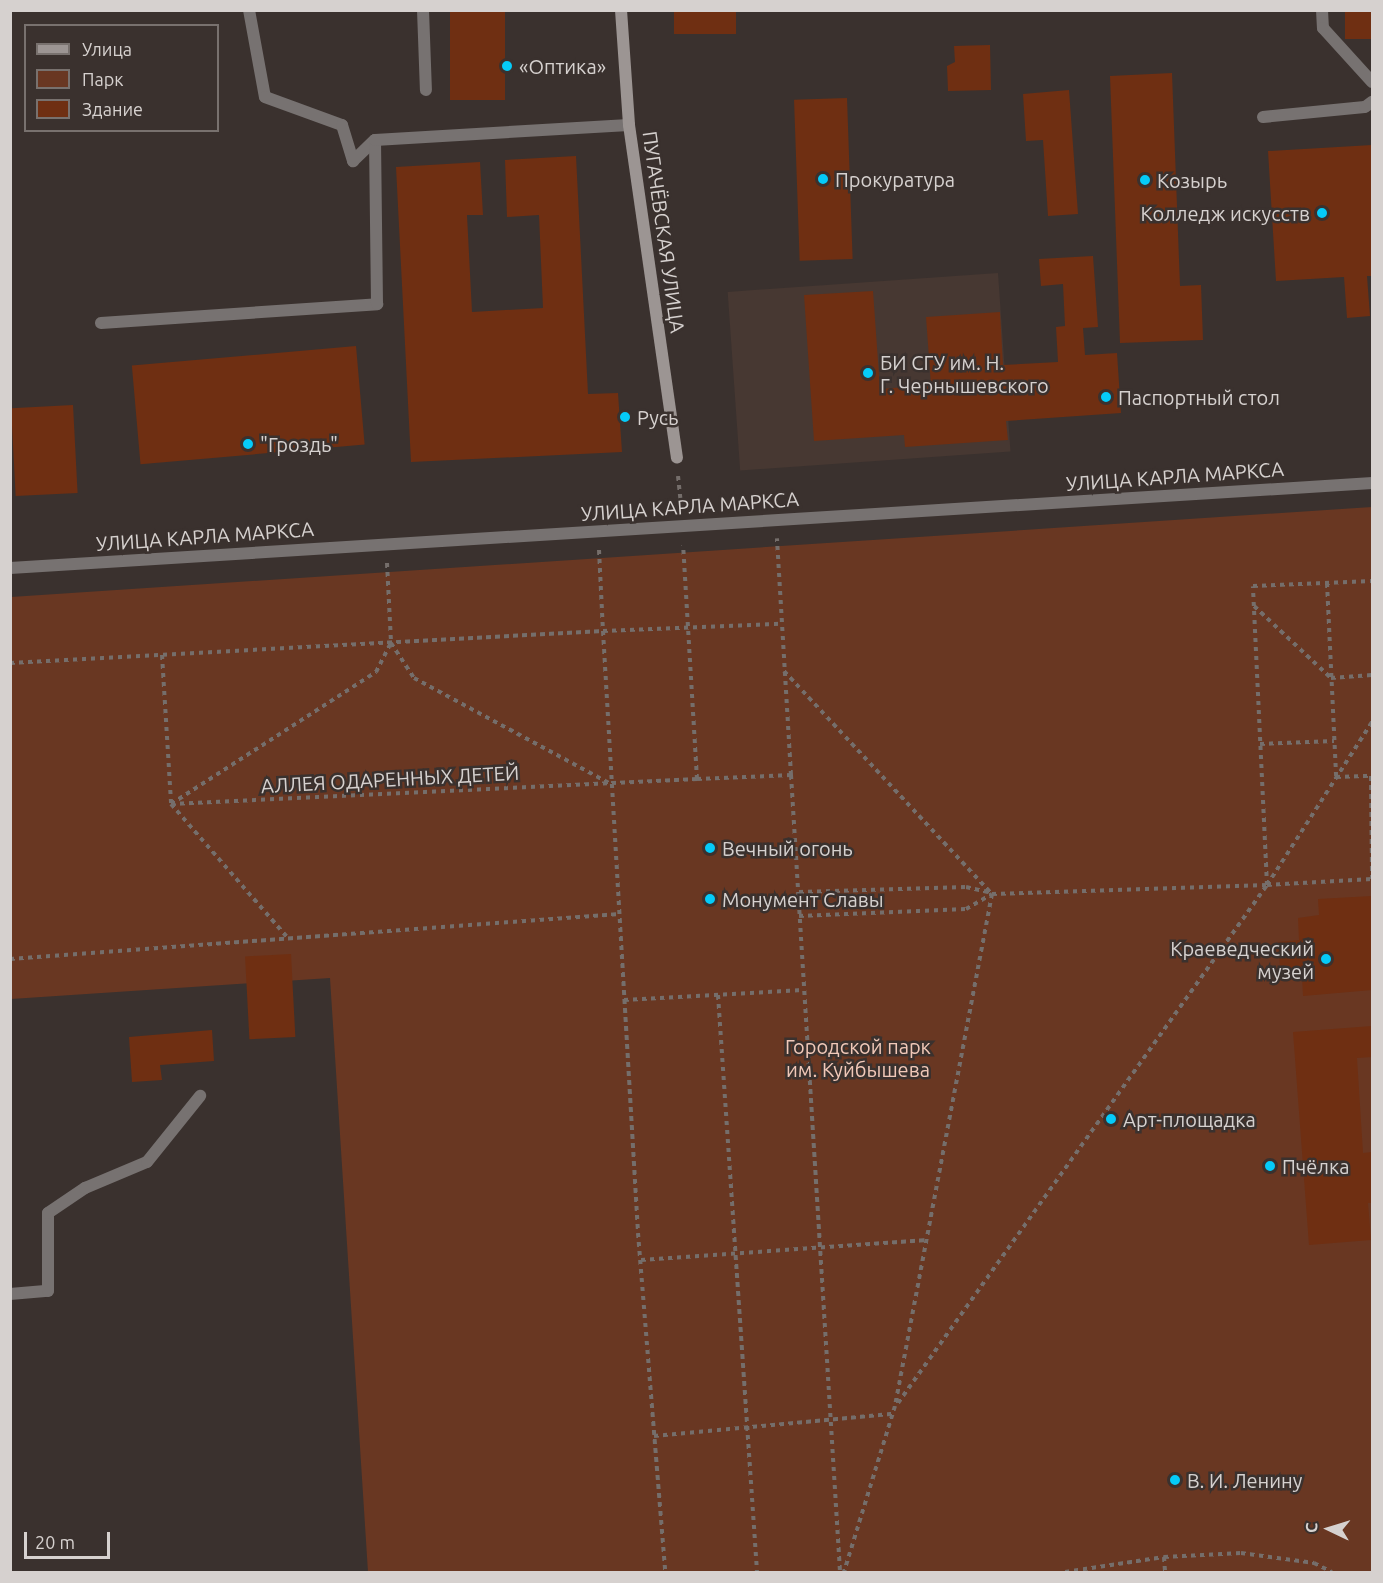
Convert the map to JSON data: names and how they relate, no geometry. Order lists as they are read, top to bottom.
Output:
{
  "streets": {
    "street": ["ПУГАЧЁВСКАЯ УЛИЦА", "УЛИЦА КАРЛА МАРКСА"],
    "path": ["АЛЛЕЯ ОДАРЕННЫХ ДЕТЕЙ"]
  },
  "parks": ["Городской парк им. Куйбышева"],
  "places": [
    "«Оптика»",
    "Прокуратура",
    "Козырь",
    "Колледж искусств",
    "БИ СГУ им. Н. Г. Чернышевского",
    "Паспортный стол",
    "Русь",
    "\"Гроздь\"",
    "Вечный огонь",
    "Монумент Славы",
    "Краеведческий музей",
    "Арт-площадка",
    "Пчёлка",
    "В. И. Ленину"
  ],
  "legend": ["Улица", "Парк", "Здание"],
  "scale_bar": "20 m",
  "north": "left"
}
